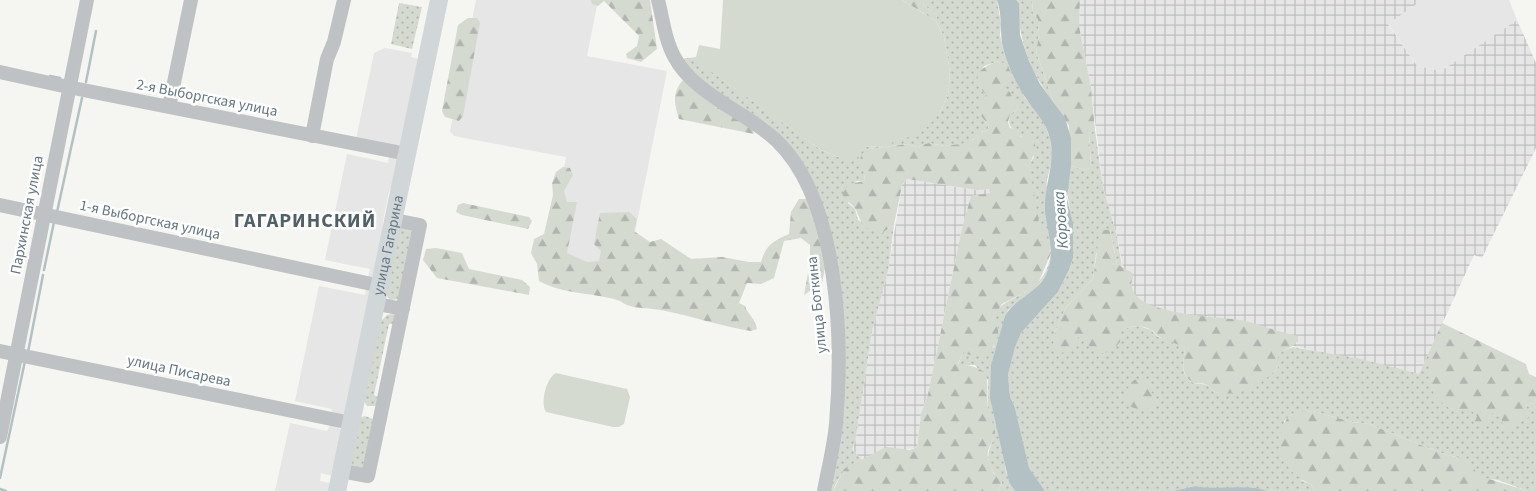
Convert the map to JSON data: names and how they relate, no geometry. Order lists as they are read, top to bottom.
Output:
{
  "streets": {
    "main road": ["улица Гагарина"],
    "street": [
      "2-я Выборгская улица",
      "Пархинская улица",
      "1-я Выборгская улица",
      "улица Боткина",
      "улица Писарева"
    ]
  },
  "crossings": [
    ["2-я Выборгская улица", "Пархинская улица"],
    ["2-я Выборгская улица", "улица Гагарина"],
    ["Пархинская улица", "1-я Выборгская улица"],
    ["Пархинская улица", "улица Писарева"],
    ["1-я Выборгская улица", "улица Гагарина"],
    ["улица Гагарина", "улица Писарева"]
  ],
  "districts": ["ГАГАРИНСКИЙ"],
  "water": ["Коровка"]
}
